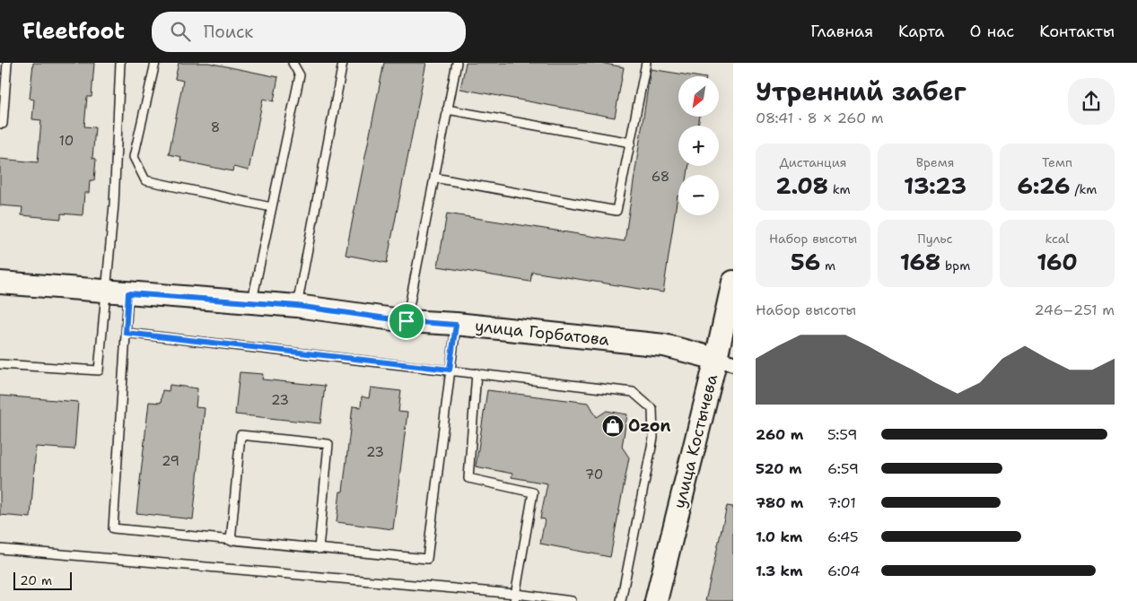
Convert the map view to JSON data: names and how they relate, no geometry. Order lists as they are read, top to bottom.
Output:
{
  "streets": {
    "main road": ["улица Горбатова", "улица Костычева"]
  },
  "crossings": [
    ["улица Горбатова", "улица Костычева"]
  ],
  "places": {
    "shop": ["Ozon"]
  },
  "house_numbers": [
    "8",
    "10",
    "68",
    "23",
    "23",
    "29",
    "70"
  ],
  "scale_bar": "20 m",
  "north": "bottom left",
  "page": {
    "header": "Fleetfoot",
    "search": "Поиск",
    "nav": [
      "Главная",
      "Карта",
      "О нас",
      "Контакты"
    ],
    "heading": ["Утренний забег", "08:41 · 8 × 260 m"],
    "map_buttons": ["+", "−"],
    "stats": [
      ["Дистанция", "2.08 km"],
      ["Время", "13:23"],
      ["Темп", "6:26 /km"],
      ["Набор высоты", "56 m"],
      ["Пульс", "168 bpm"],
      ["kcal", "160"]
    ],
    "chart": ["Набор высоты", "246–251 m"],
    "list": [
      {
        "name": "260 m",
        "note": "5:59"
      },
      {
        "name": "520 m",
        "note": "6:59"
      },
      {
        "name": "780 m",
        "note": "7:01"
      },
      {
        "name": "1.0 km",
        "note": "6:45"
      },
      {
        "name": "1.3 km",
        "note": "6:04"
      }
    ],
    "scale": "20 m"
  }
}
